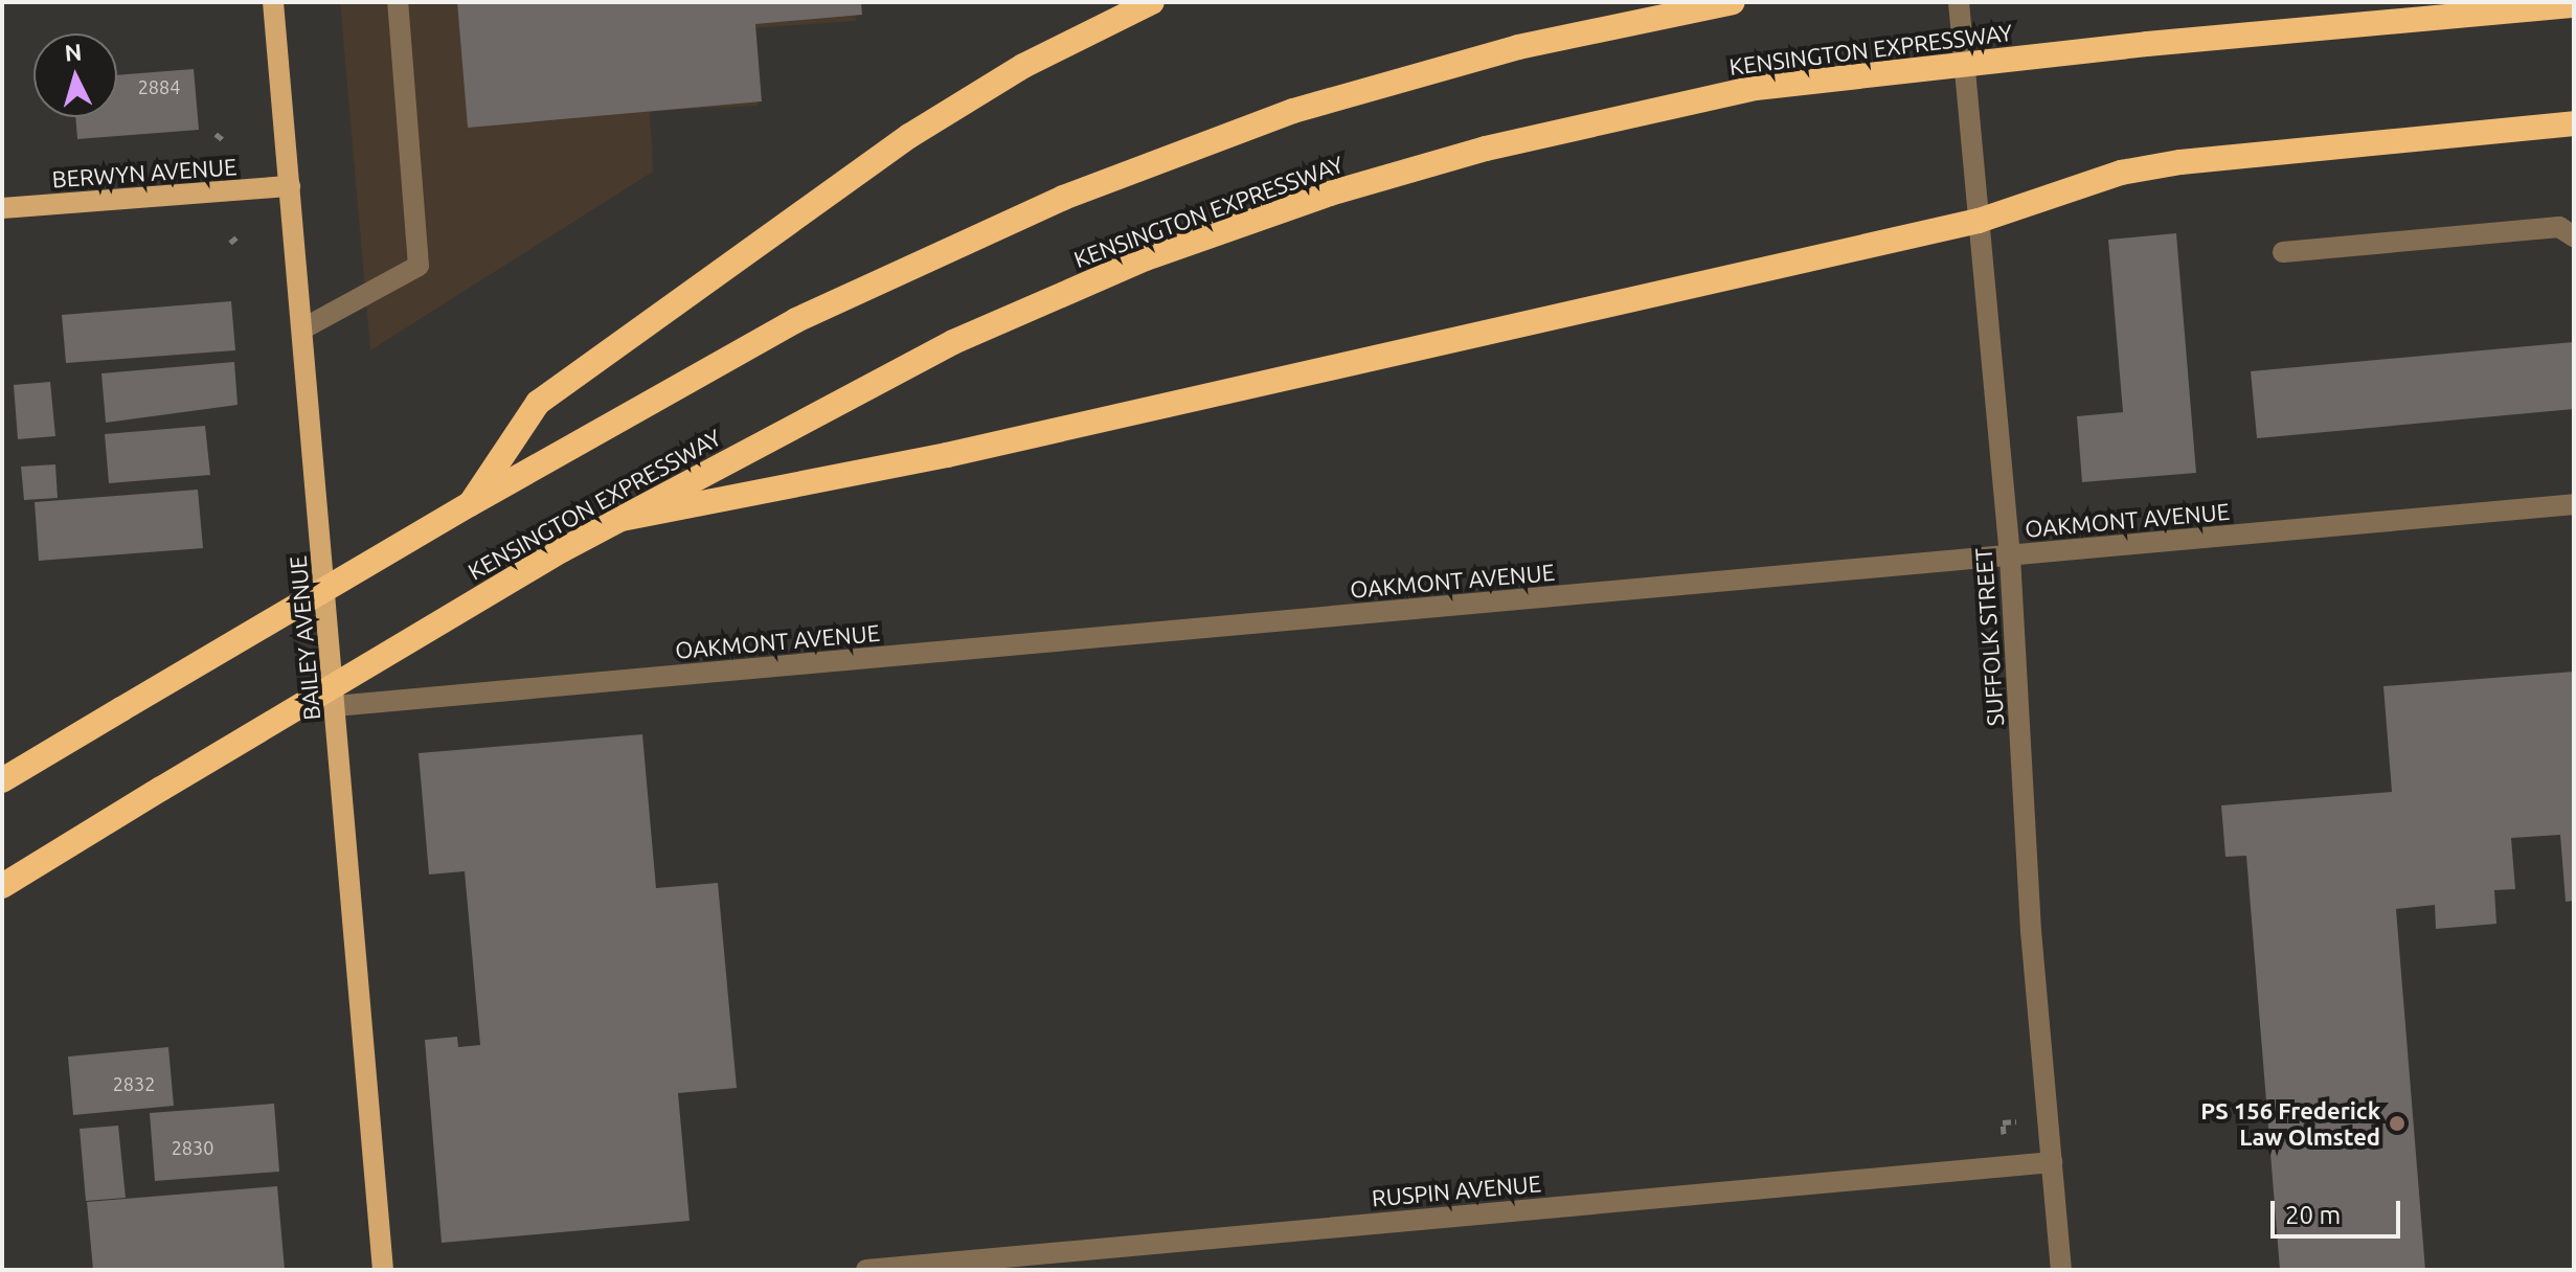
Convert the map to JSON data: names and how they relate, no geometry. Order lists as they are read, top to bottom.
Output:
{
  "streets": {
    "highway": ["KENSINGTON EXPRESSWAY"],
    "main road": ["BERWYN AVENUE", "BAILEY AVENUE"],
    "street": ["OAKMONT AVENUE", "SUFFOLK STREET", "RUSPIN AVENUE"]
  },
  "crossings": [
    ["BERWYN AVENUE", "BAILEY AVENUE"],
    ["OAKMONT AVENUE", "SUFFOLK STREET"],
    ["OAKMONT AVENUE", "BAILEY AVENUE"],
    ["SUFFOLK STREET", "RUSPIN AVENUE"]
  ],
  "places": ["PS 156 Frederick Law Olmsted"],
  "house_numbers": ["2884", "2832", "2830"],
  "scale_bar": "20 m",
  "north": "top"
}
